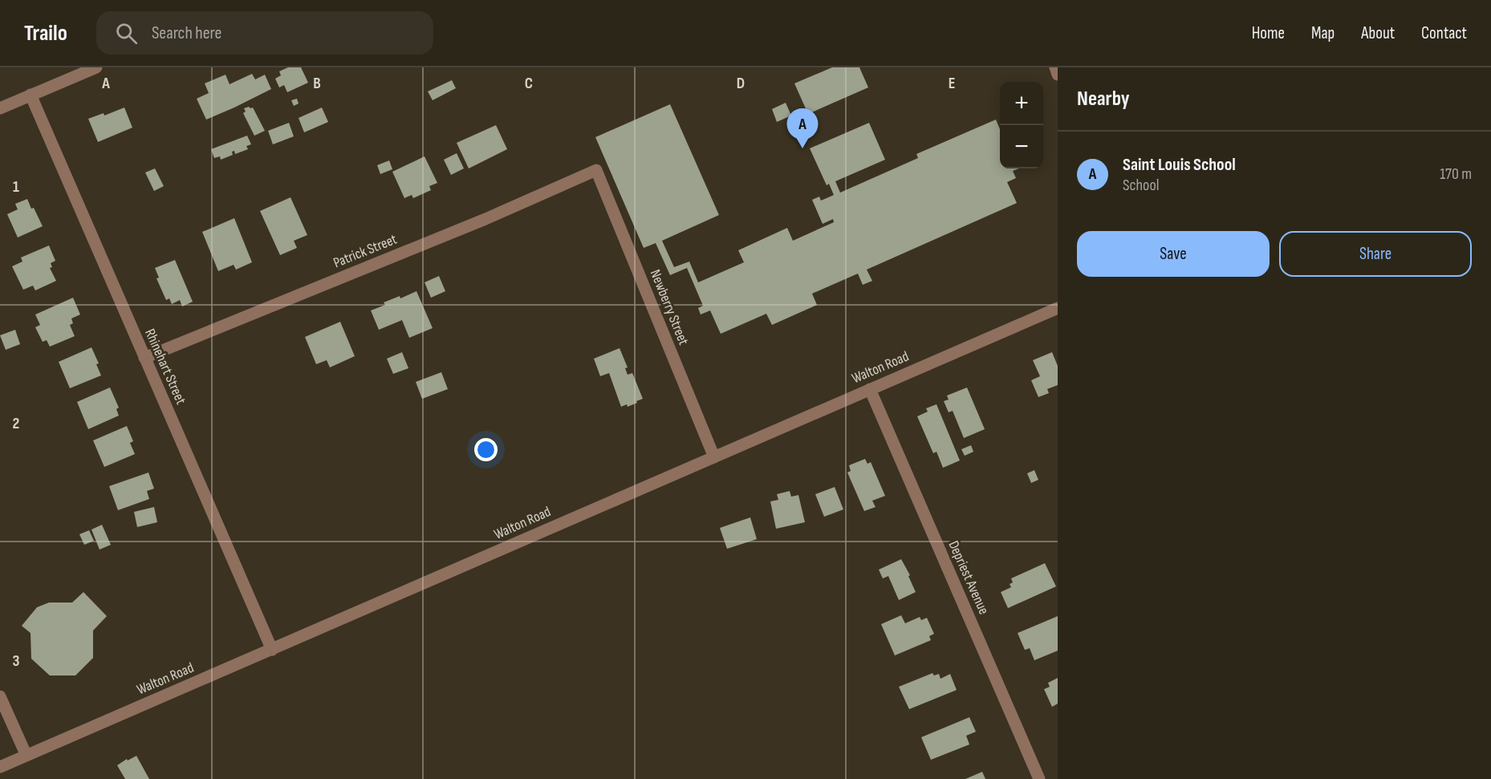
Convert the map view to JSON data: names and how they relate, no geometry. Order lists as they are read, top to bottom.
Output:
{
  "streets": {
    "street": [
      "Patrick Street",
      "Newberry Street",
      "Rhinehart Street",
      "Walton Road",
      "Depriest Avenue"
    ]
  },
  "crossings": [
    ["Patrick Street", "Newberry Street"],
    ["Patrick Street", "Rhinehart Street"],
    ["Newberry Street", "Walton Road"],
    ["Rhinehart Street", "Walton Road"],
    ["Walton Road", "Depriest Avenue"]
  ],
  "page": {
    "header": "Trailo",
    "search": "Search here",
    "nav": [
      "Home",
      "Map",
      "About",
      "Contact"
    ],
    "heading": "Nearby",
    "map_buttons": ["+", "−"],
    "pins": "A",
    "list": [
      {
        "mark": "A",
        "name": "Saint Louis School",
        "note": "School",
        "value": "170 m"
      }
    ],
    "buttons": ["Save", "Share"]
  },
  "grid": {
    "columns": [
      "A",
      "B",
      "C",
      "D",
      "E"
    ],
    "rows": ["1", "2", "3"]
  }
}
